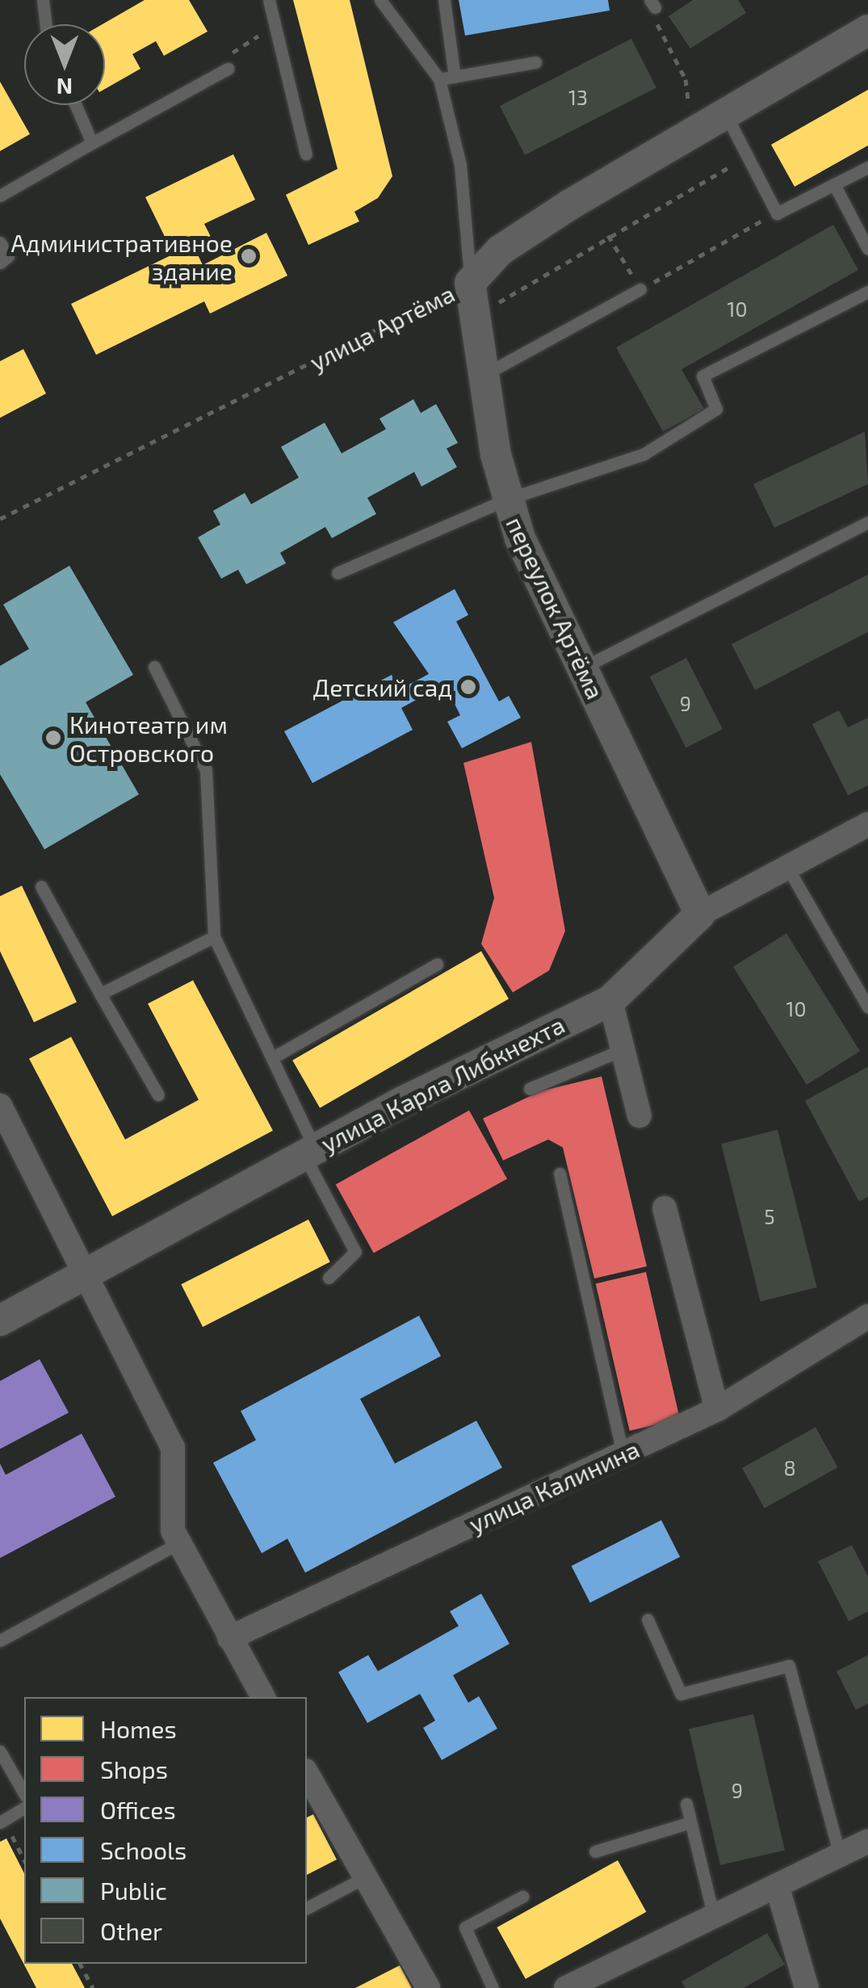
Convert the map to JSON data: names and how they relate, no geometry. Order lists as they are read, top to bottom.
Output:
{
  "streets": {
    "street": [
      "улица Артёма",
      "переулок Артёма",
      "улица Карла Либкнехта",
      "улица Калинина"
    ]
  },
  "crossings": [
    ["улица Артёма", "переулок Артёма"],
    ["переулок Артёма", "улица Карла Либкнехта"]
  ],
  "places": ["Административное здание", "Детский сад", "Кинотеатр им Островского"],
  "house_numbers": [
    "13",
    "10",
    "9",
    "10",
    "5",
    "8",
    "9"
  ],
  "legend": [
    "Homes",
    "Shops",
    "Offices",
    "Schools",
    "Public",
    "Other"
  ],
  "north": "bottom"
}
